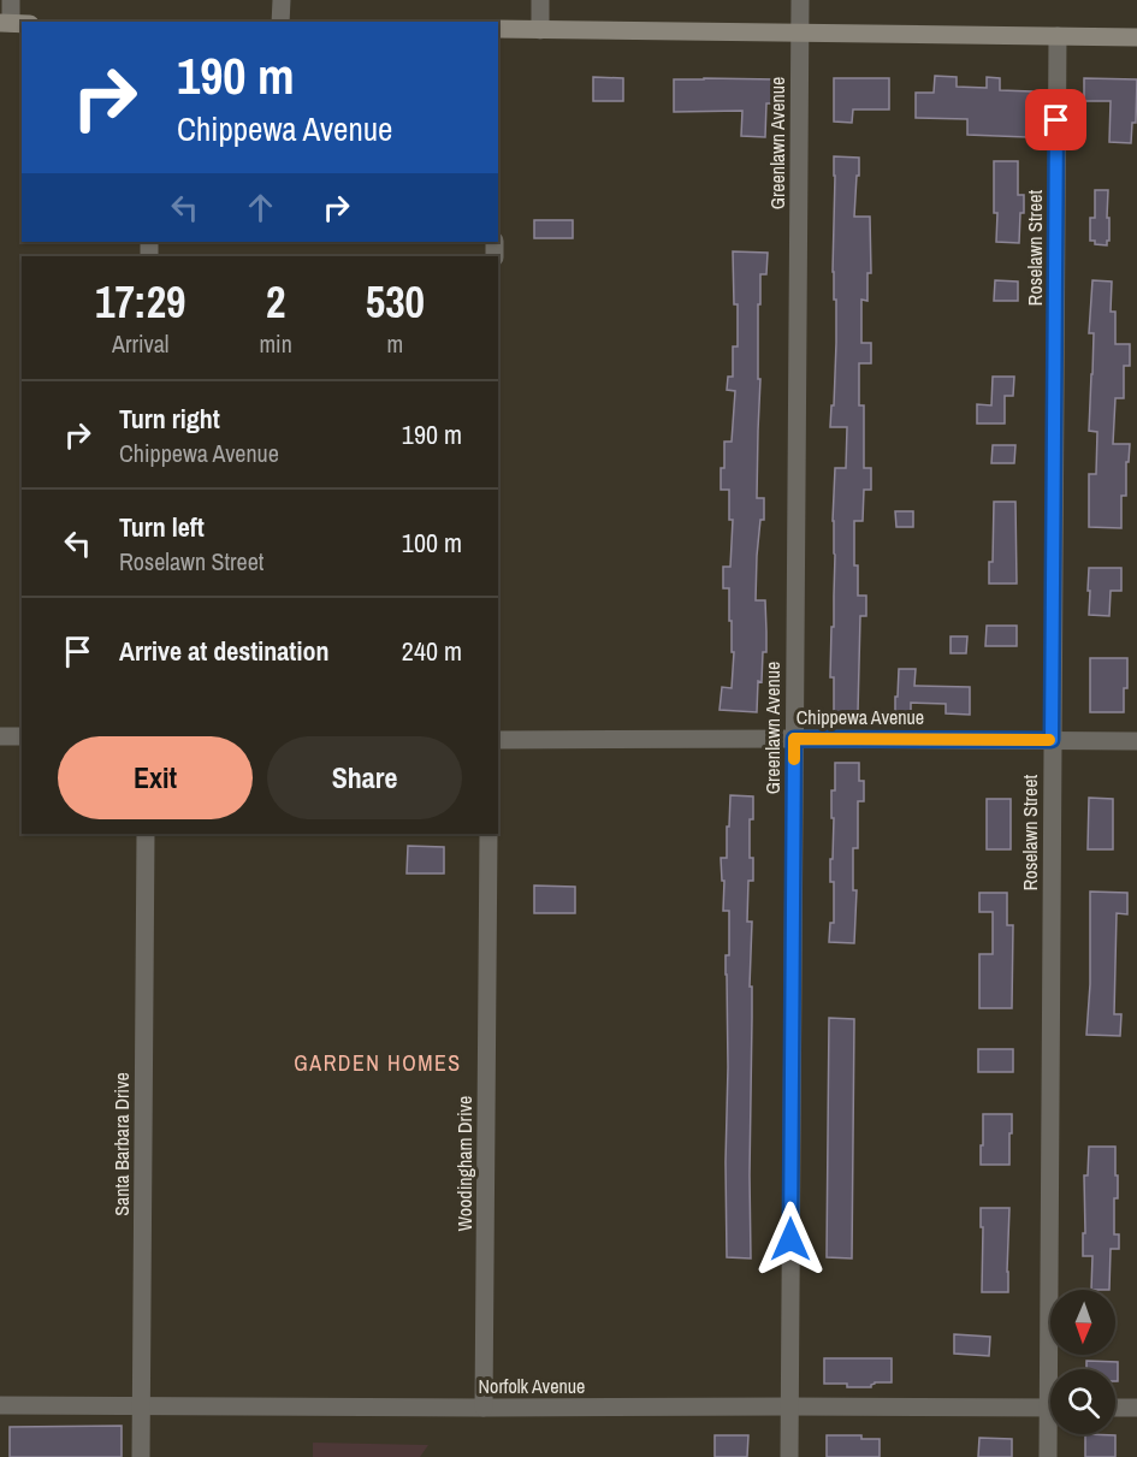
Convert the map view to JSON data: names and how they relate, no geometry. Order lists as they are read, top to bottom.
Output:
{
  "streets": {
    "street": [
      "Greenlawn Avenue",
      "Roselawn Street",
      "Chippewa Avenue",
      "Santa Barbara Drive",
      "Woodingham Drive",
      "Norfolk Avenue"
    ]
  },
  "crossings": [
    ["Greenlawn Avenue", "Chippewa Avenue"],
    ["Greenlawn Avenue", "Norfolk Avenue"],
    ["Roselawn Street", "Chippewa Avenue"],
    ["Santa Barbara Drive", "Norfolk Avenue"],
    ["Woodingham Drive", "Norfolk Avenue"]
  ],
  "districts": ["GARDEN HOMES"],
  "north": "bottom",
  "page": {
    "turn": ["190 m", "Chippewa Avenue"],
    "eta": [
      "17:29",
      "Arrival",
      "2",
      "min",
      "530",
      "m"
    ],
    "list": [
      {
        "name": "Turn right",
        "note": "Chippewa Avenue",
        "value": "190 m"
      },
      {
        "name": "Turn left",
        "note": "Roselawn Street",
        "value": "100 m"
      },
      {
        "name": "Arrive at destination",
        "value": "240 m"
      }
    ],
    "buttons": ["Exit", "Share"]
  }
}
